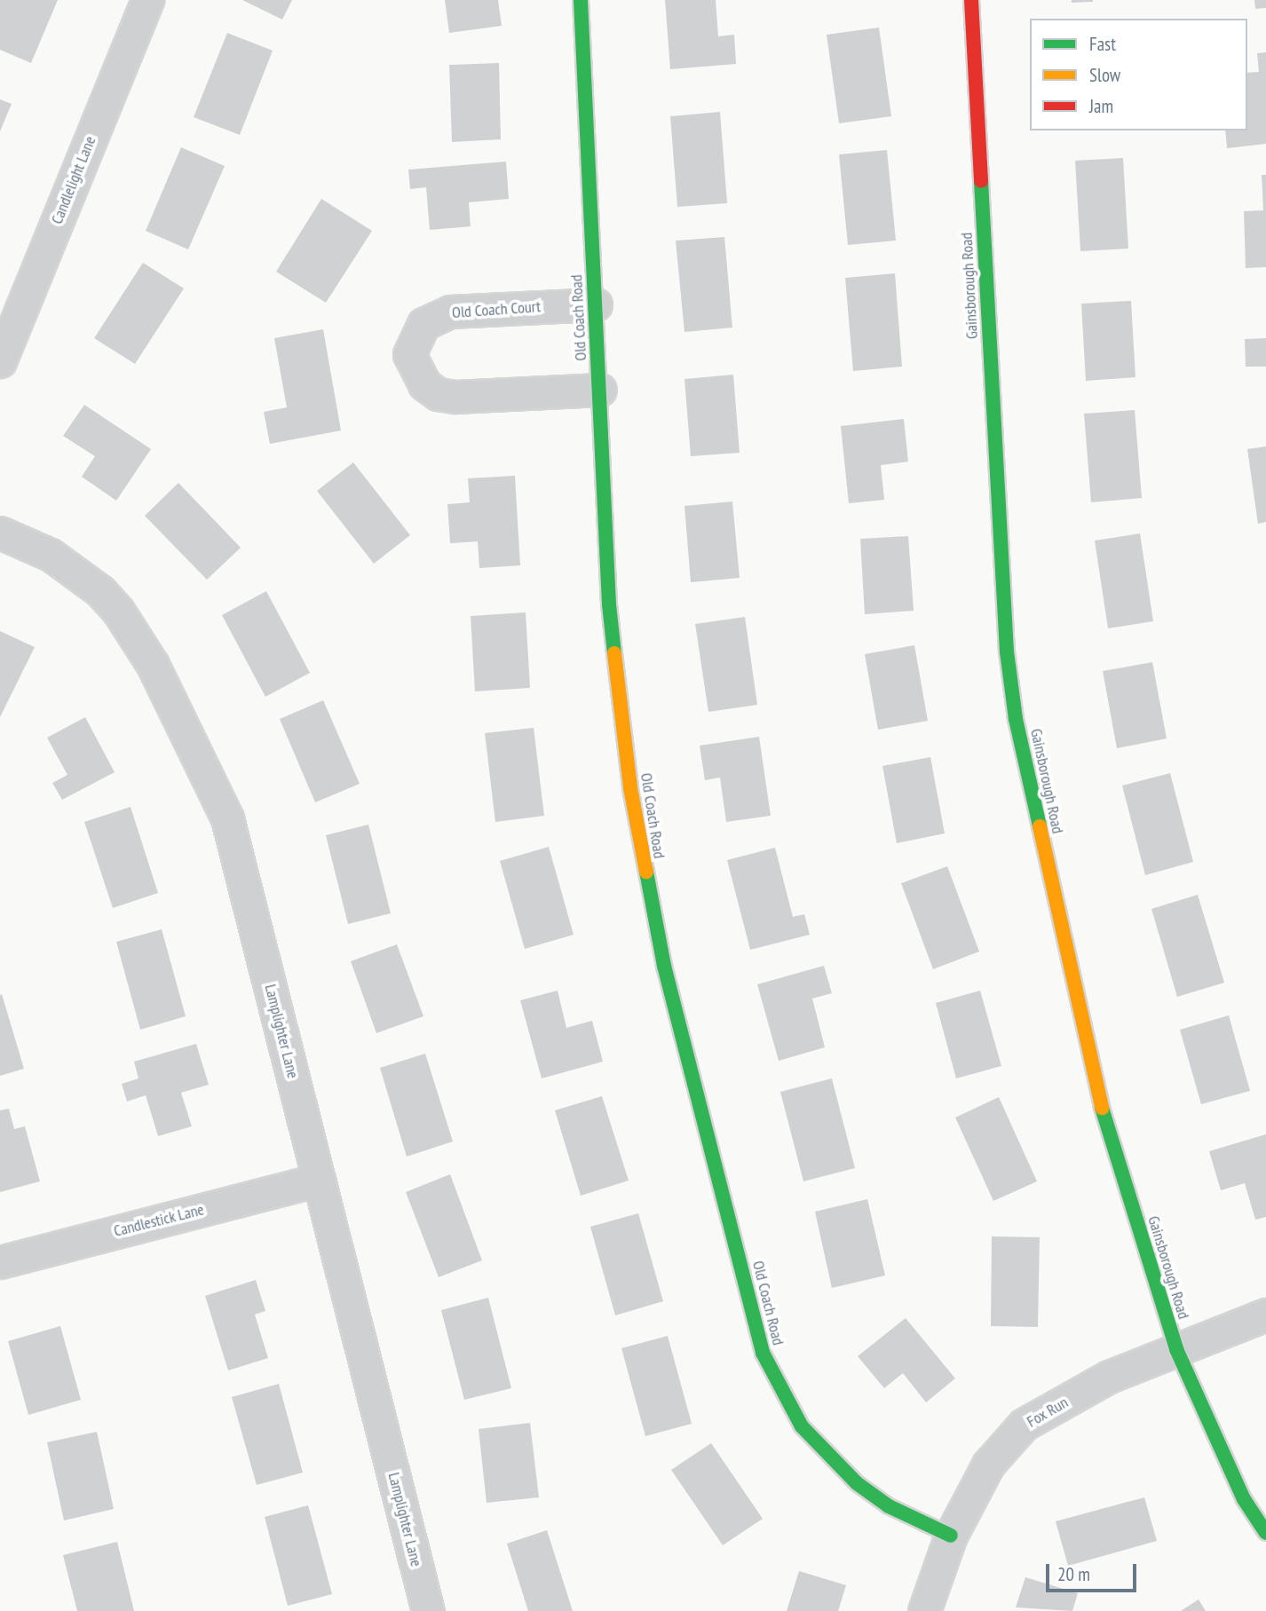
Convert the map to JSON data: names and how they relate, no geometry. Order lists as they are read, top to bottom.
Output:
{
  "streets": {
    "street": [
      "Candlelight Lane",
      "Gainsborough Road",
      "Old Coach Court",
      "Old Coach Road",
      "Lamplighter Lane",
      "Candlestick Lane",
      "Fox Run"
    ]
  },
  "crossings": [
    ["Gainsborough Road", "Fox Run"],
    ["Old Coach Court", "Old Coach Road"],
    ["Old Coach Road", "Fox Run"],
    ["Lamplighter Lane", "Candlestick Lane"]
  ],
  "legend": ["Fast", "Slow", "Jam"],
  "scale_bar": "20 m"
}
